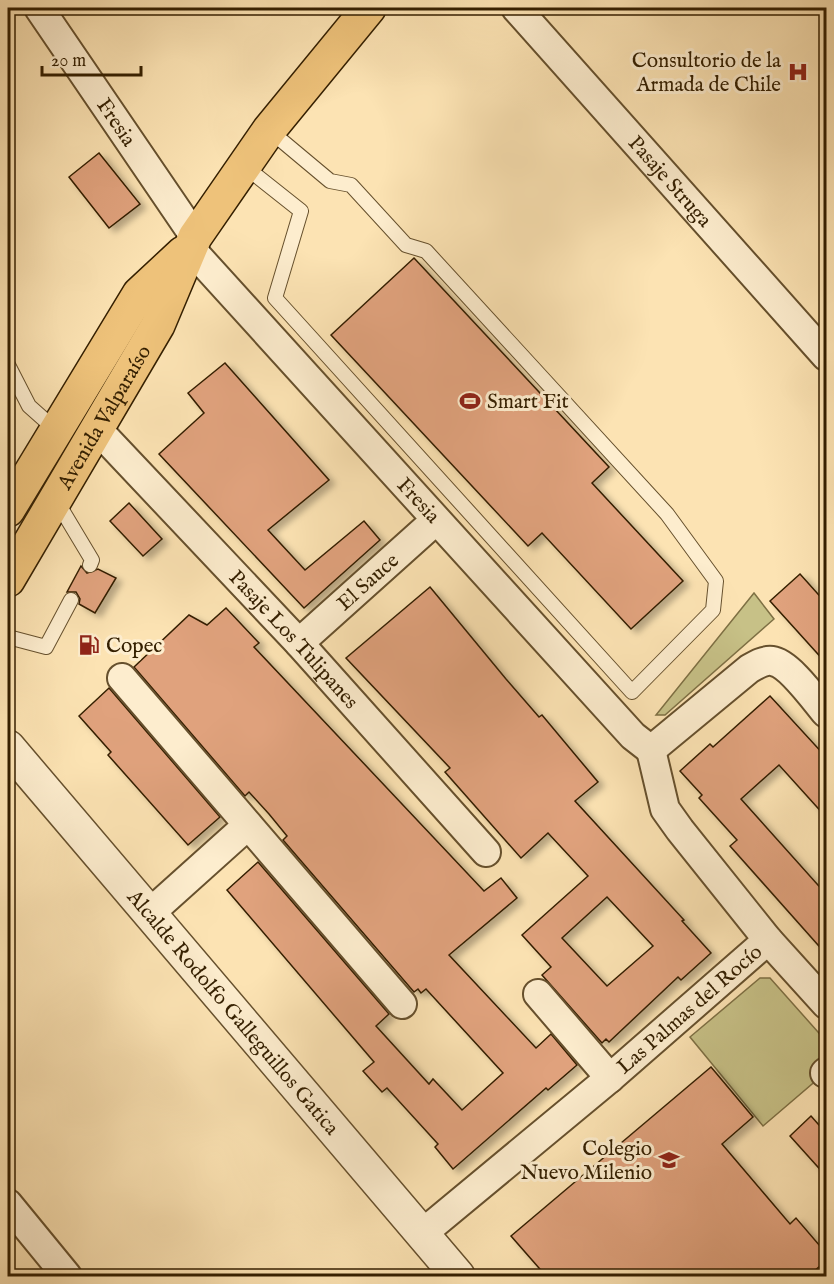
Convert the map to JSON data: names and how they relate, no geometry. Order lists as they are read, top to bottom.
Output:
{
  "streets": {
    "main road": ["Avenida Valparaíso"],
    "street": [
      "Fresia",
      "Pasaje Struga",
      "El Sauce",
      "Pasaje Los Tulipanes",
      "Las Palmas del Rocío",
      "Alcalde Rodolfo Galleguillos Gatica"
    ]
  },
  "crossings": [
    ["Fresia", "Avenida Valparaíso"],
    ["Fresia", "El Sauce"],
    ["Fresia", "Las Palmas del Rocío"],
    ["Avenida Valparaíso", "Pasaje Los Tulipanes"],
    ["El Sauce", "Pasaje Los Tulipanes"],
    ["Las Palmas del Rocío", "Alcalde Rodolfo Galleguillos Gatica"]
  ],
  "places": {
    "hospital": ["Consultorio de la Armada de Chile"],
    "sports": ["Smart Fit"],
    "fuel station": ["Copec"],
    "school or university": ["Colegio Nuevo Milenio"]
  },
  "scale_bar": "20 m"
}
